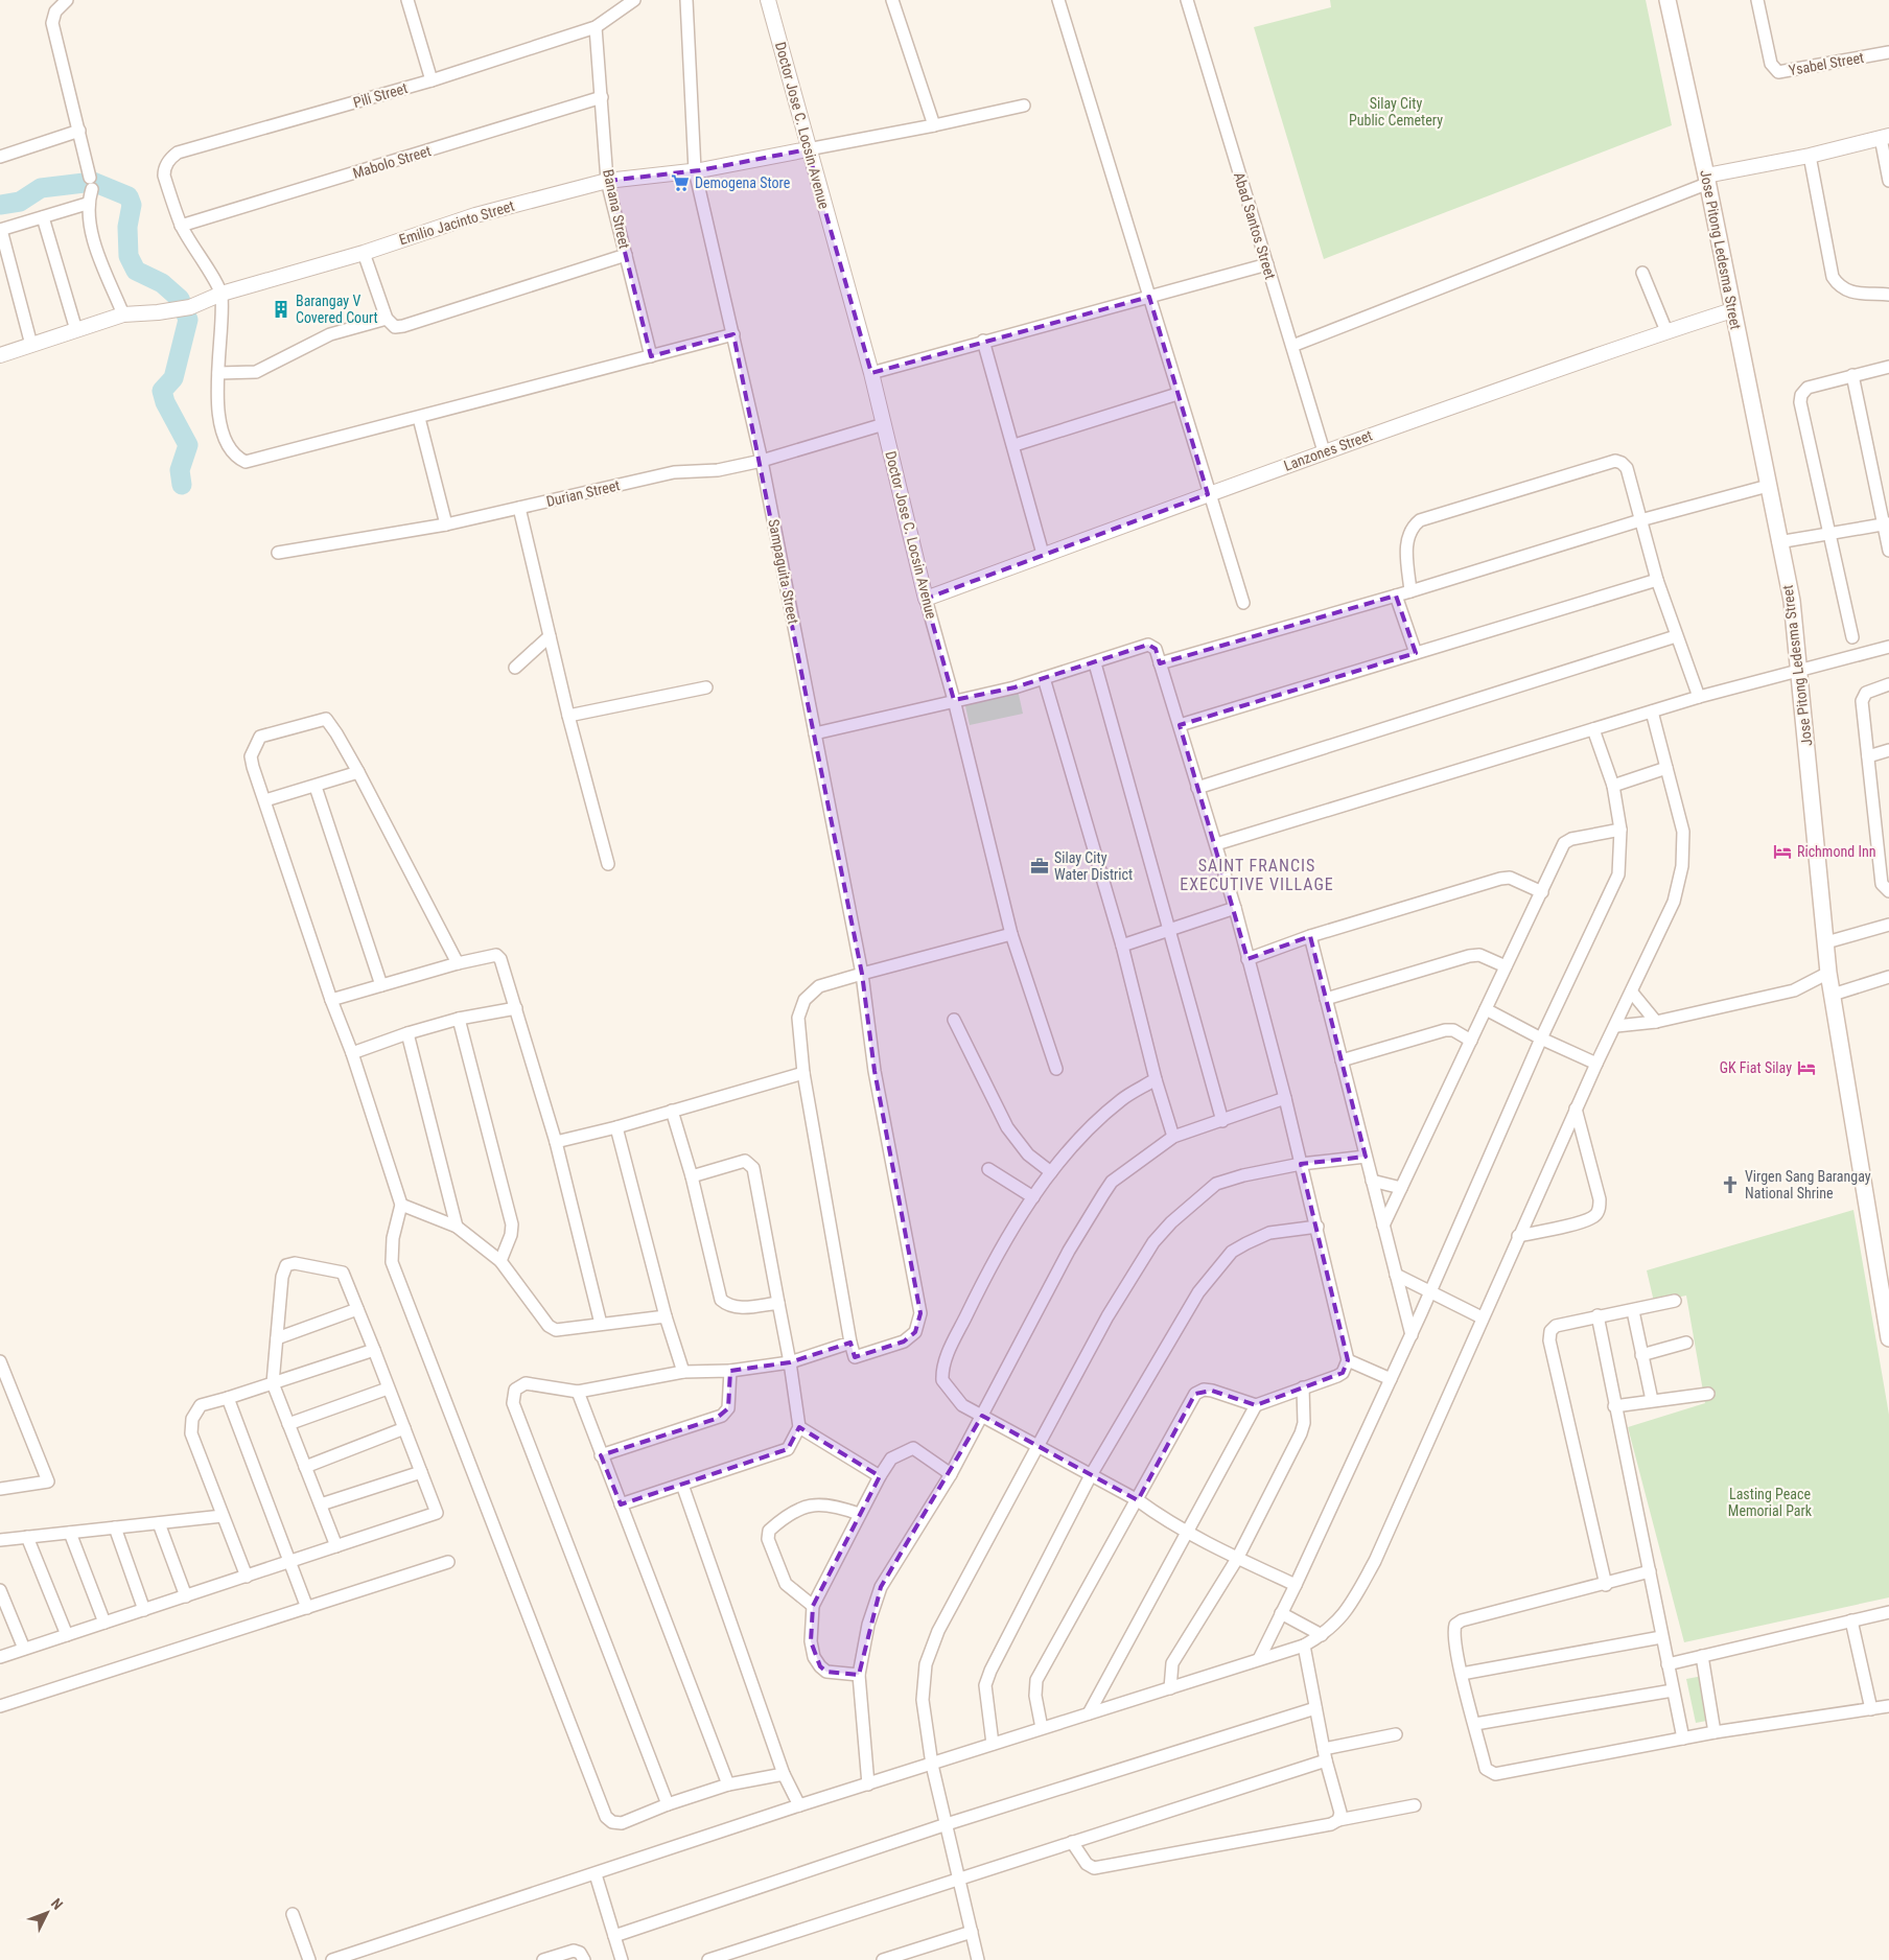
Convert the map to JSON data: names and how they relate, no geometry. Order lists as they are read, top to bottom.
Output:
{
  "streets": {
    "main road": ["Jose Pitong Ledesma Street"],
    "street": [
      "Ysabel Street",
      "Pili Street",
      "Doctor Jose C. Locsin Avenue",
      "Mabolo Street",
      "Banana Street",
      "Emilio Jacinto Street",
      "Abad Santos Street",
      "Lanzones Street",
      "Durian Street",
      "Sampaguita Street"
    ]
  },
  "crossings": [
    ["Pili Street", "Mabolo Street"],
    ["Pili Street", "Banana Street"],
    ["Doctor Jose C. Locsin Avenue", "Emilio Jacinto Street"],
    ["Doctor Jose C. Locsin Avenue", "Lanzones Street"],
    ["Doctor Jose C. Locsin Avenue", "Durian Street"],
    ["Mabolo Street", "Banana Street"],
    ["Banana Street", "Emilio Jacinto Street"],
    ["Emilio Jacinto Street", "Sampaguita Street"],
    ["Abad Santos Street", "Lanzones Street"],
    ["Jose Pitong Ledesma Street", "Lanzones Street"],
    ["Durian Street", "Sampaguita Street"]
  ],
  "districts": ["SAINT FRANCIS EXECUTIVE VILLAGE"],
  "parks": ["Silay City Public Cemetery", "Lasting Peace Memorial Park"],
  "places": {
    "supermarket": ["Demogena Store"],
    "building": ["Barangay V Covered Court"],
    "hotel": ["Richmond Inn", "GK Fiat Silay"],
    "office": ["Silay City Water District"],
    "church": ["Virgen Sang Barangay National Shrine"]
  },
  "north": "top right"
}
